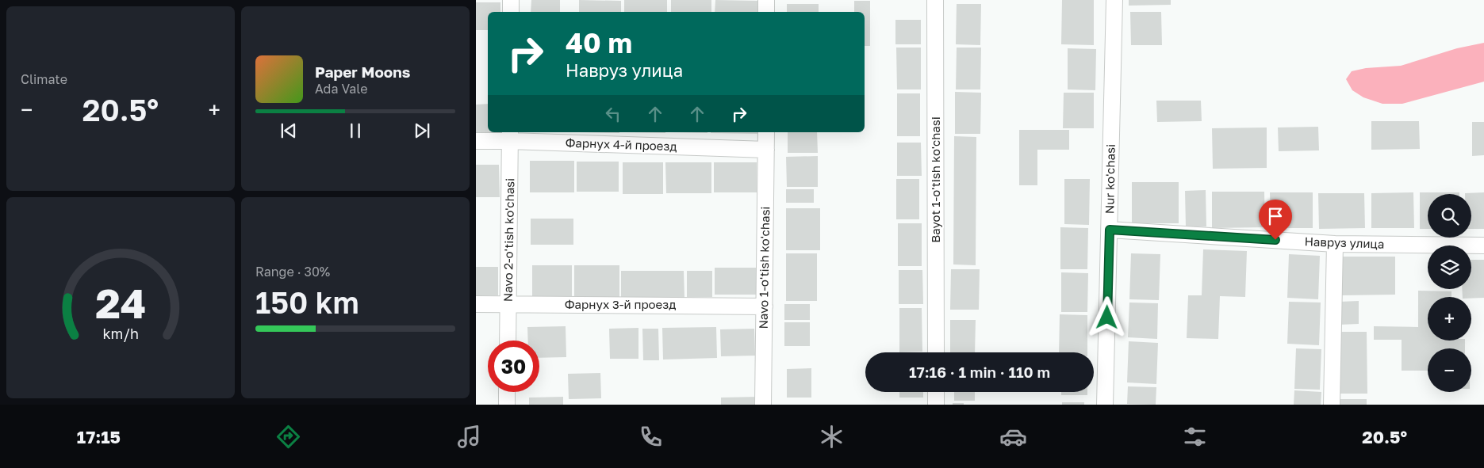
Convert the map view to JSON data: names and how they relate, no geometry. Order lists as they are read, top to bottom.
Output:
{
  "streets": {
    "street": [
      "Фарнух 4-й проезд",
      "Nur ko'chasi",
      "Bayot 1-o'tish ko'chasi",
      "Navo 2-o'tish ko'chasi",
      "Навруз улица",
      "Navo 1-o'tish ko'chasi",
      "Фарнух 3-й проезд"
    ]
  },
  "crossings": [
    ["Фарнух 4-й проезд", "Navo 2-o'tish ko'chasi"],
    ["Фарнух 4-й проезд", "Navo 1-o'tish ko'chasi"],
    ["Nur ko'chasi", "Навруз улица"],
    ["Navo 2-o'tish ko'chasi", "Фарнух 3-й проезд"],
    ["Navo 1-o'tish ko'chasi", "Фарнух 3-й проезд"]
  ],
  "page": {
    "tile": [
      "Climate",
      ["Range · 30%", "150 km"]
    ],
    "turn": ["40 m", "Навруз улица"],
    "song": ["Paper Moons", "Ada Vale"],
    "heat": ["−", "20.5°", "+"],
    "map_buttons": ["+", "−"],
    "limit": "30",
    "trip": "17:16 · 1 min · 110 m",
    "tabs": ["17:15", "20.5°"],
    "gauge": ["24", "km/h"]
  }
}
